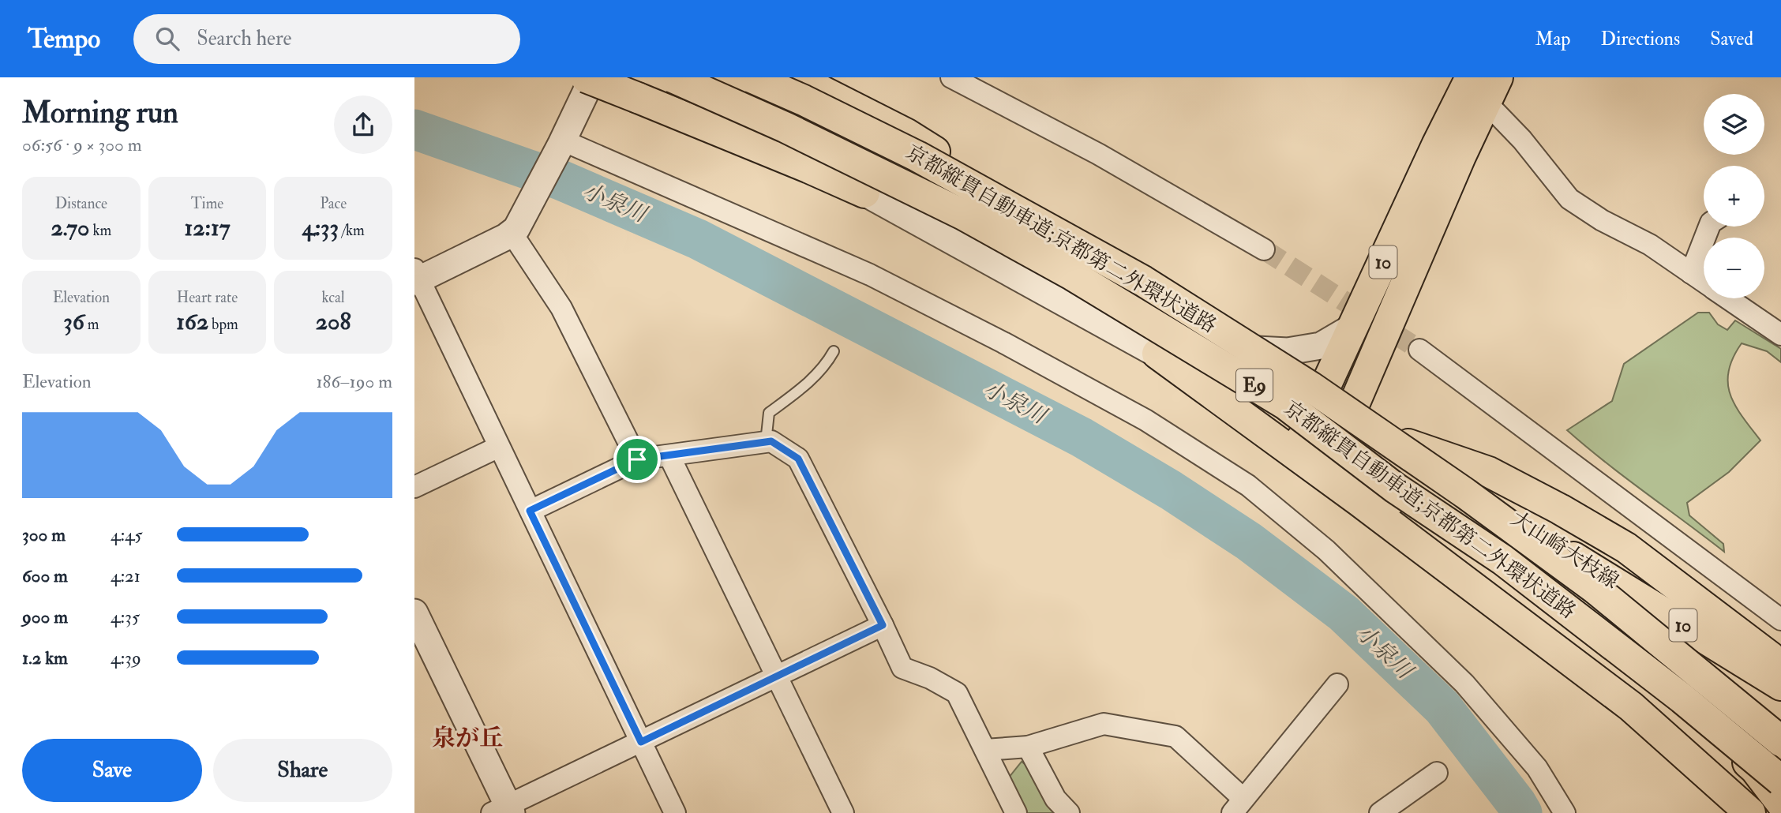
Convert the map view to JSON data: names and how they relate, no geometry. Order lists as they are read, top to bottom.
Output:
{
  "streets": {
    "main road": [
      "京都縦貫自動車道;京都第二外環状道路",
      "10",
      "E9",
      "大山崎大枝線"
    ]
  },
  "crossings": [
    ["10", "大山崎大枝線"]
  ],
  "districts": ["泉が丘"],
  "water": ["小泉川"],
  "page": {
    "header": "Tempo",
    "search": "Search here",
    "nav": ["Map", "Directions", "Saved"],
    "heading": ["Morning run", "06:56 · 9 × 300 m"],
    "map_buttons": ["+", "−"],
    "stats": [
      ["Distance", "2.70 km"],
      ["Time", "12:17"],
      ["Pace", "4:33 /km"],
      ["Elevation", "36 m"],
      ["Heart rate", "162 bpm"],
      ["kcal", "208"]
    ],
    "chart": ["Elevation", "186–190 m"],
    "list": [
      {
        "name": "300 m",
        "note": "4:45"
      },
      {
        "name": "600 m",
        "note": "4:21"
      },
      {
        "name": "900 m",
        "note": "4:35"
      },
      {
        "name": "1.2 km",
        "note": "4:39"
      }
    ],
    "buttons": ["Save", "Share"]
  }
}
